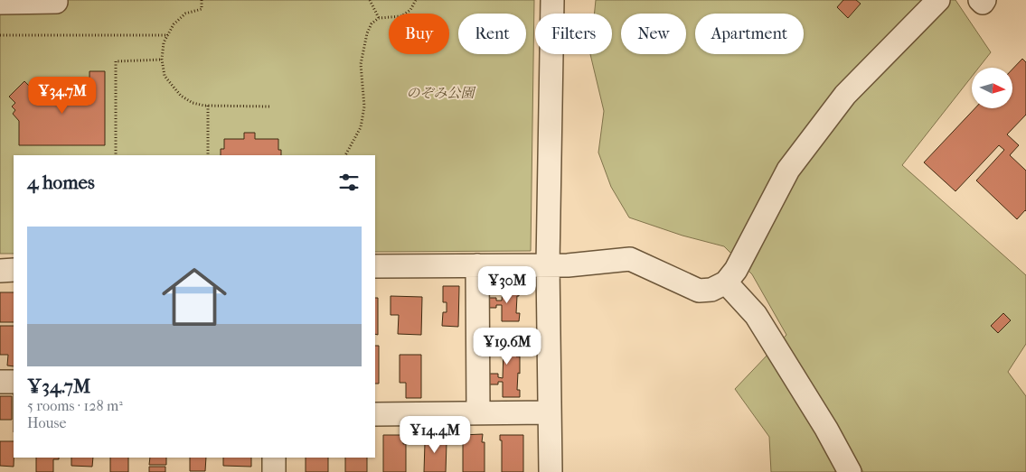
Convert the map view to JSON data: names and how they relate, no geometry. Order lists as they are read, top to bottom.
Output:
{
  "parks": ["のぞみ公園"],
  "north": "right",
  "page": {
    "chip": [
      "Buy",
      "Rent",
      "Filters",
      "New",
      "Apartment"
    ],
    "price": [
      "¥34.7M",
      "¥30M",
      "¥19.6M",
      "¥14.4M"
    ],
    "heading": "4 homes",
    "list": [
      {
        "name": "¥34.7M",
        "note": "5 rooms · 128 m² · House"
      }
    ]
  }
}
